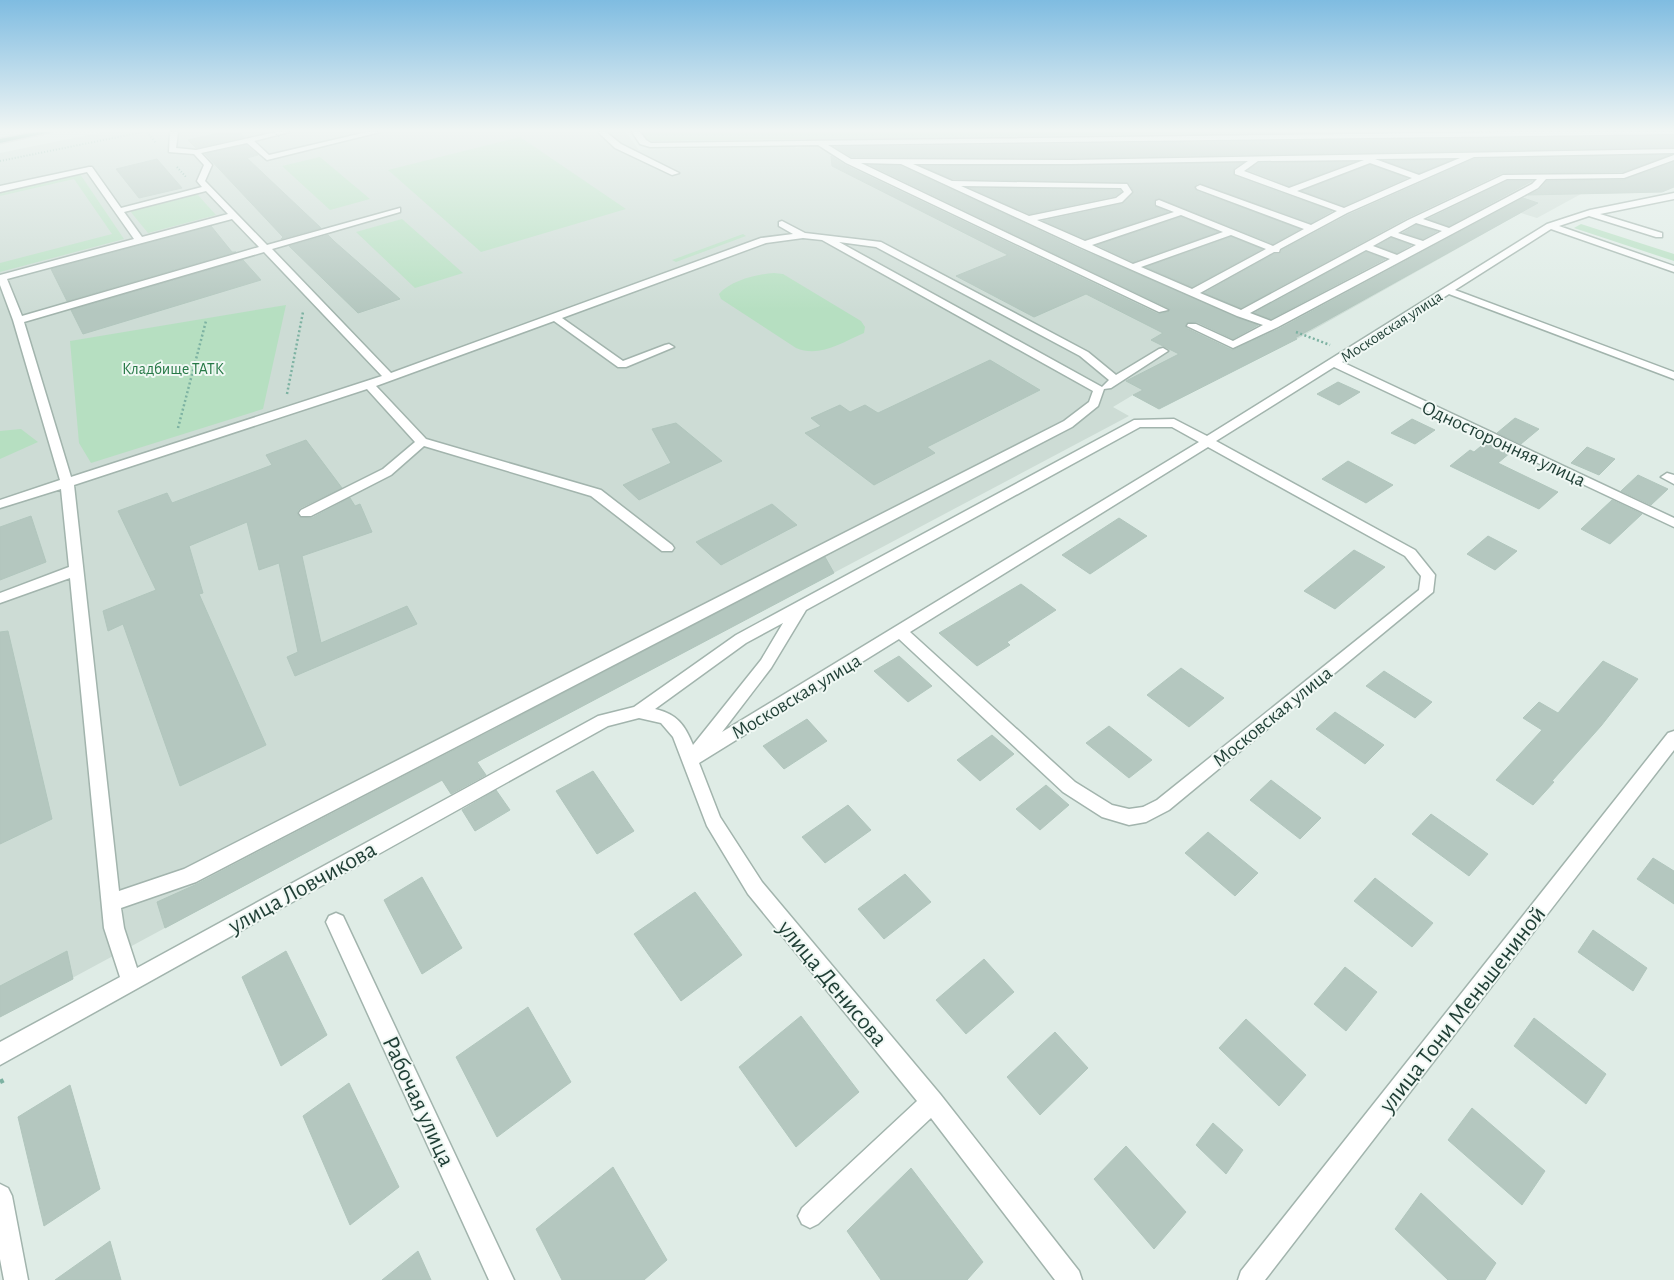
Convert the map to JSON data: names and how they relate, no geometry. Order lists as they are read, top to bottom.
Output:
{
  "streets": {
    "street": [
      "Московская улица",
      "Односторонняя улица",
      "улица Ловчикова",
      "улица Денисова",
      "улица Тони Меньшениной",
      "Рабочая улица"
    ]
  },
  "crossings": [
    ["Московская улица", "Односторонняя улица"],
    ["Московская улица", "улица Денисова"],
    ["улица Ловчикова", "улица Денисова"]
  ],
  "parks": ["Кладбище ТАТК"]
}
